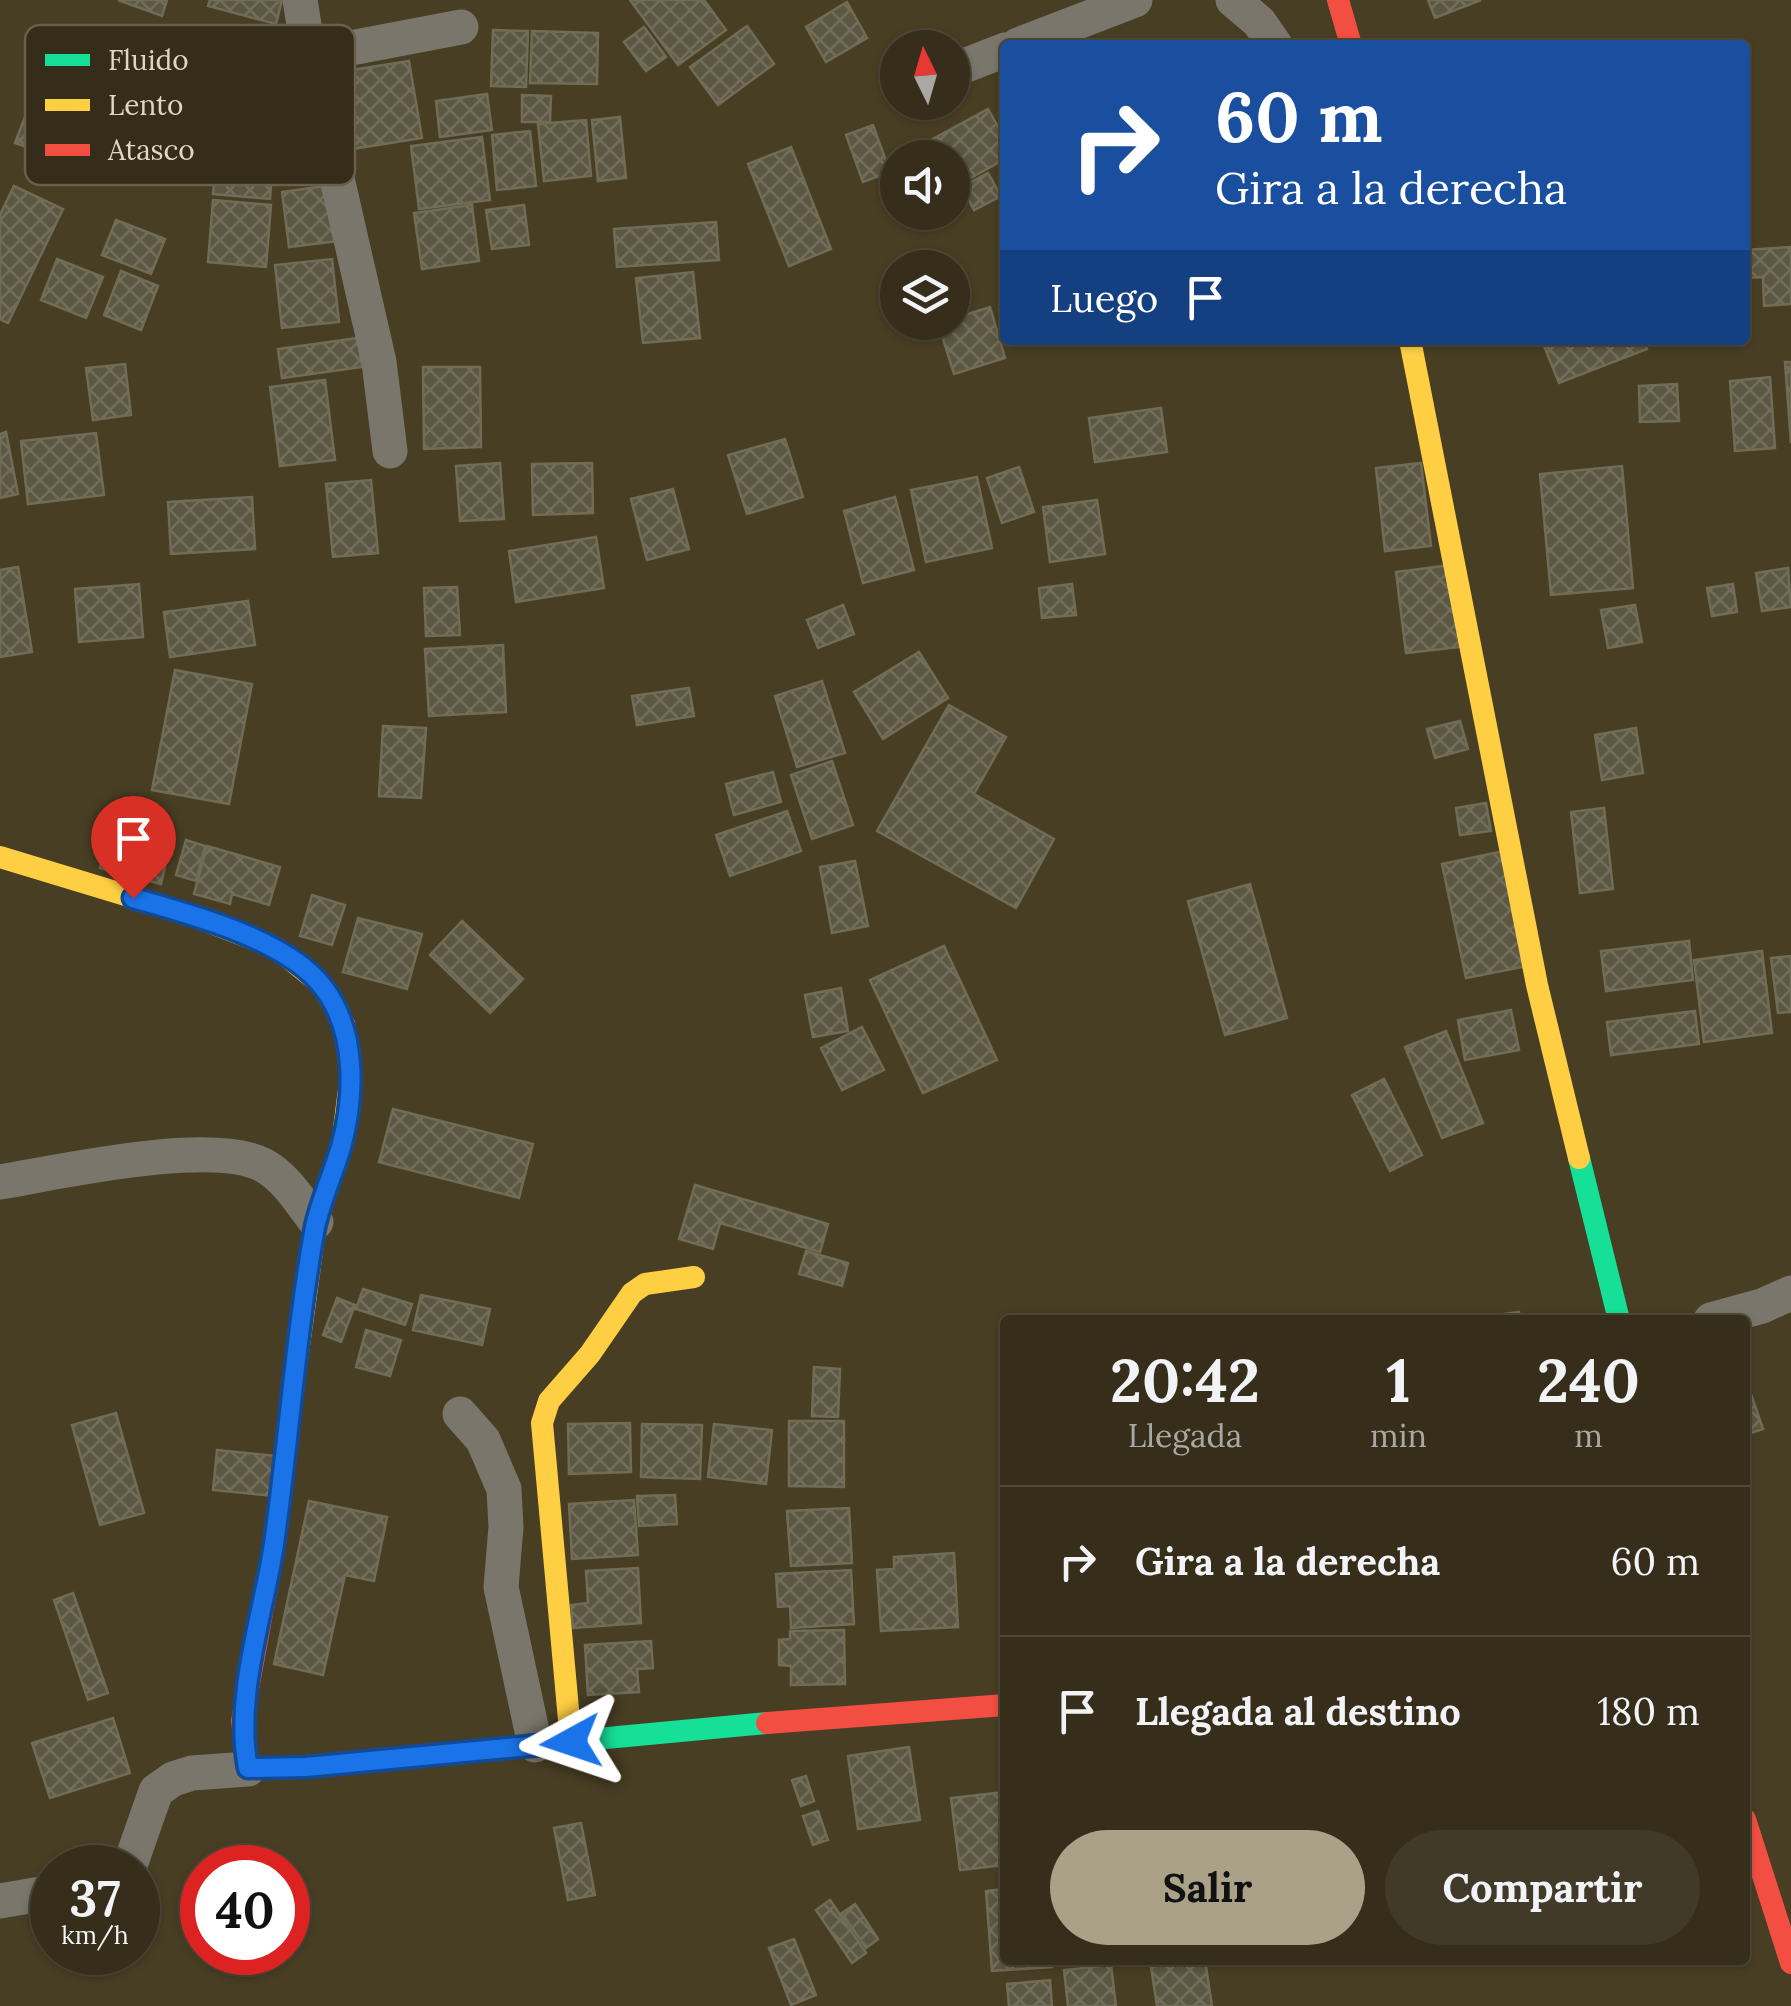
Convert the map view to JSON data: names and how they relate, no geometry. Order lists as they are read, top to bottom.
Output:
{
  "legend": ["Fluido", "Lento", "Atasco"],
  "north": "top",
  "page": {
    "turn": ["60 m", "Gira a la derecha"],
    "then": "Luego",
    "eta": [
      "20:42",
      "Llegada",
      "1",
      "min",
      "240",
      "m"
    ],
    "list": [
      {
        "name": "Gira a la derecha",
        "value": "60 m"
      },
      {
        "name": "Llegada al destino",
        "value": "180 m"
      }
    ],
    "buttons": ["Salir", "Compartir"],
    "speed": "37 km/h",
    "limit": "40"
  }
}
